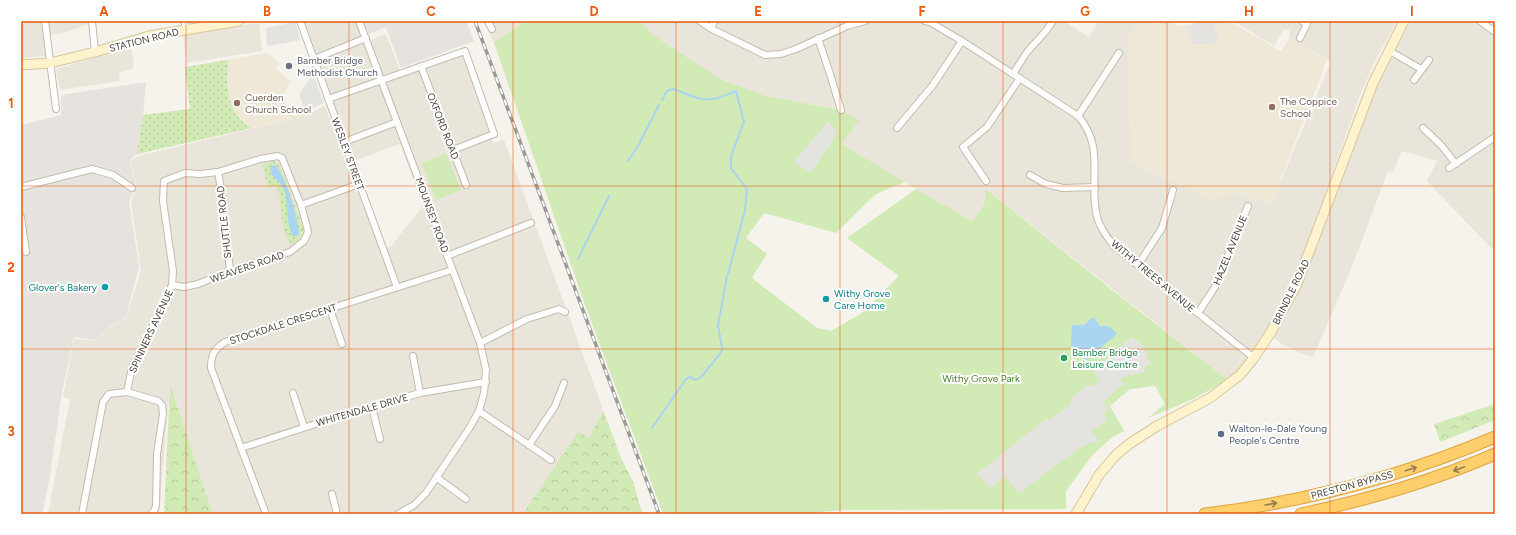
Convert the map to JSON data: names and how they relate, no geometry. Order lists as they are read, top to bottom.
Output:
{
  "streets": {
    "highway": ["PRESTON BYPASS"],
    "street": [
      "STATION ROAD",
      "OXFORD ROAD",
      "WESLEY STREET",
      "MOUNSEY ROAD",
      "SHUTTLE ROAD",
      "HAZEL AVENUE",
      "WEAVERS ROAD",
      "WITHY TREES AVENUE",
      "BRINDLE ROAD",
      "STOCKDALE CRESCENT",
      "SPINNERS AVENUE",
      "WHITENDALE DRIVE"
    ]
  },
  "crossings": [
    ["WESLEY STREET", "STOCKDALE CRESCENT"],
    ["MOUNSEY ROAD", "STOCKDALE CRESCENT"],
    ["MOUNSEY ROAD", "WHITENDALE DRIVE"],
    ["SHUTTLE ROAD", "WEAVERS ROAD"],
    ["SHUTTLE ROAD", "SPINNERS AVENUE"],
    ["HAZEL AVENUE", "WITHY TREES AVENUE"],
    ["WEAVERS ROAD", "SPINNERS AVENUE"],
    ["WITHY TREES AVENUE", "BRINDLE ROAD"],
    ["STOCKDALE CRESCENT", "WHITENDALE DRIVE"]
  ],
  "parks": ["Withy Grove Park"],
  "places": [
    "Bamber Bridge Methodist Church",
    "Cuerden Church School",
    "The Coppice School",
    "Glover's Bakery",
    "Withy Grove Care Home",
    "Bamber Bridge Leisure Centre",
    "Walton-le-Dale Young People's Centre"
  ],
  "grid": {
    "columns": [
      "A",
      "B",
      "C",
      "D",
      "E",
      "F",
      "G",
      "H",
      "I"
    ],
    "rows": ["1", "2", "3"]
  }
}
